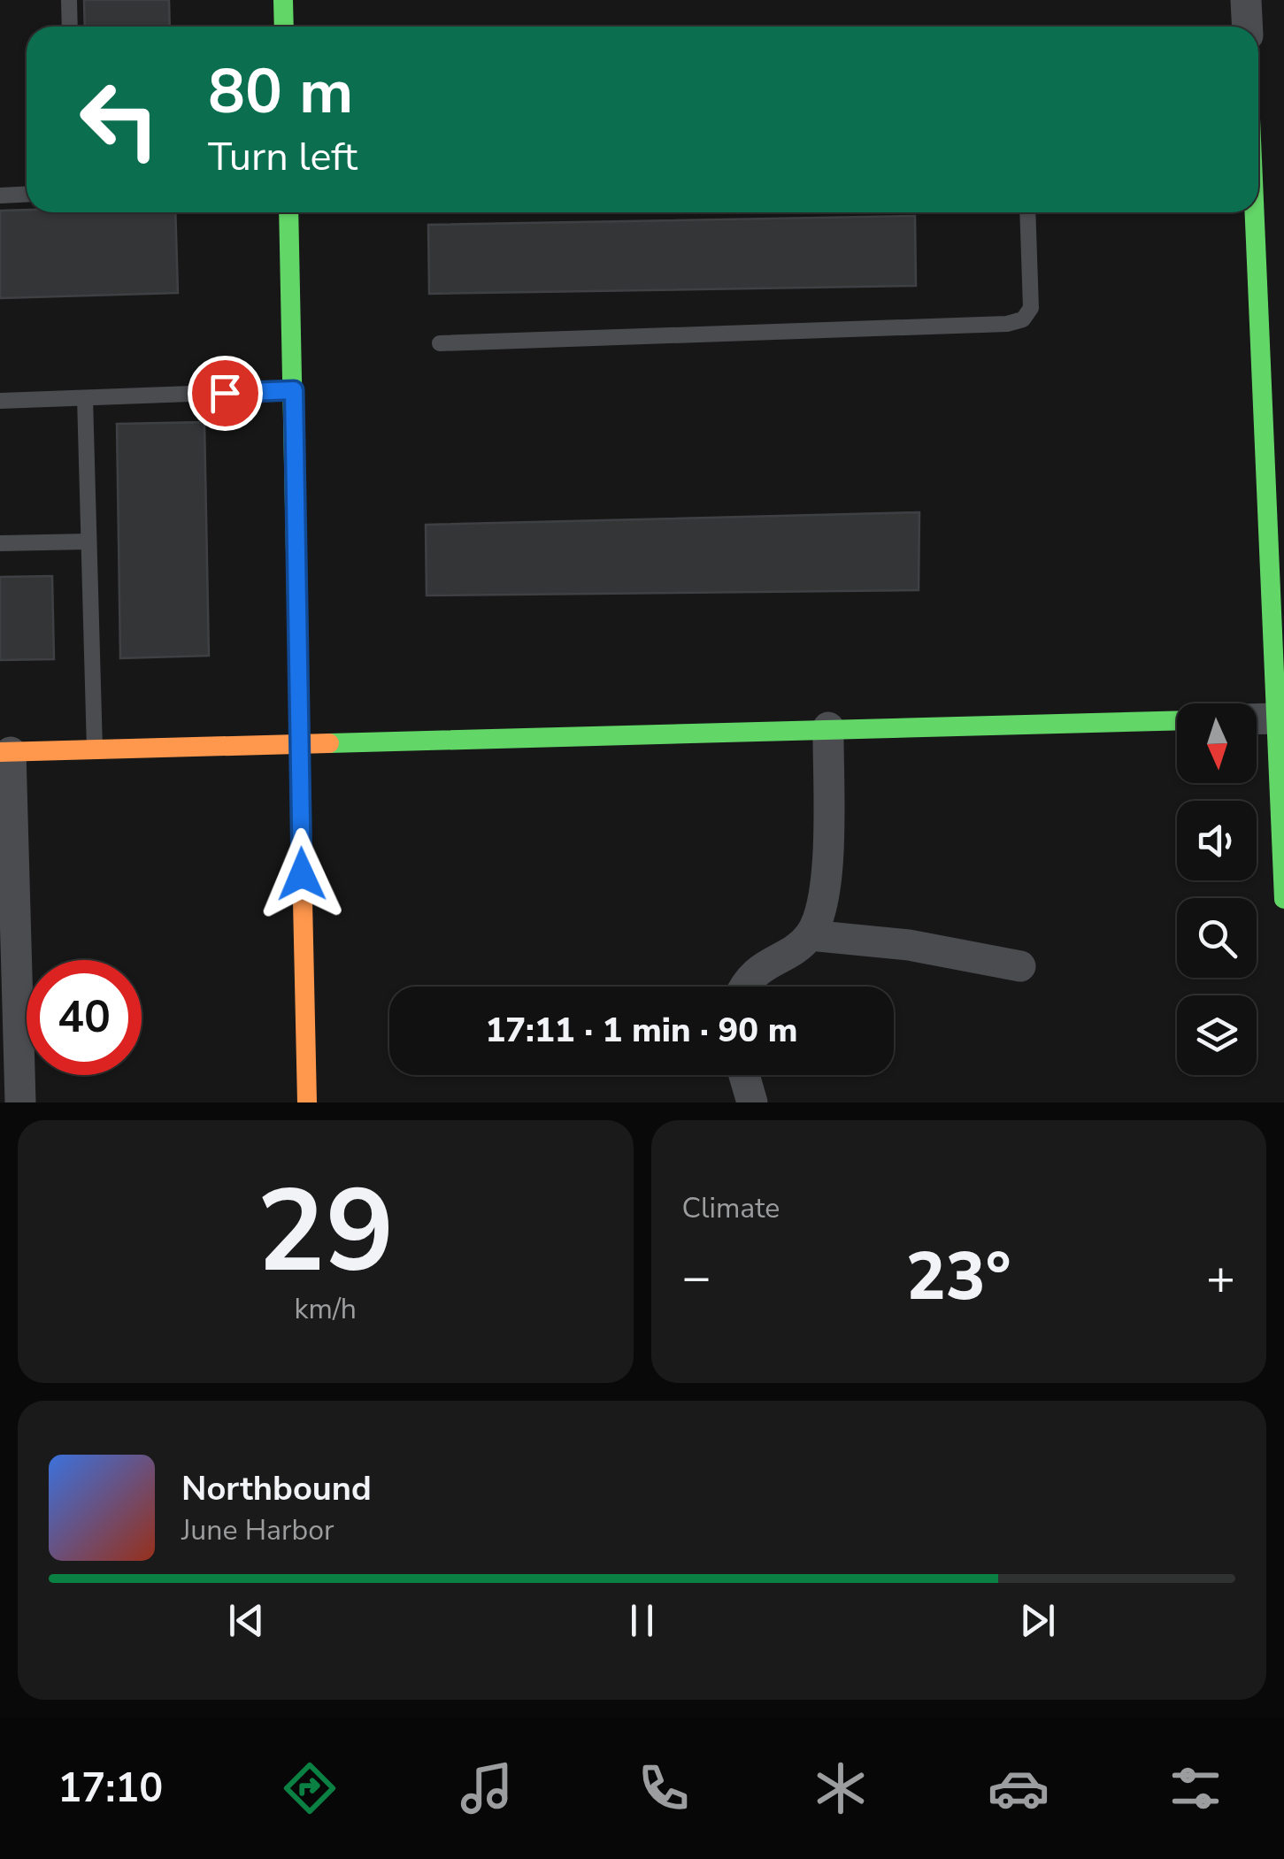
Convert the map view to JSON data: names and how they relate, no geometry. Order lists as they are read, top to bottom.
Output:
{
  "north": "bottom",
  "page": {
    "turn": ["80 m", "Turn left"],
    "limit": "40",
    "trip": "17:11 · 1 min · 90 m",
    "tile": [
      ["29", "km/h"],
      "Climate"
    ],
    "heat": ["−", "23°", "+"],
    "song": ["Northbound", "June Harbor"],
    "tabs": "17:10"
  }
}
